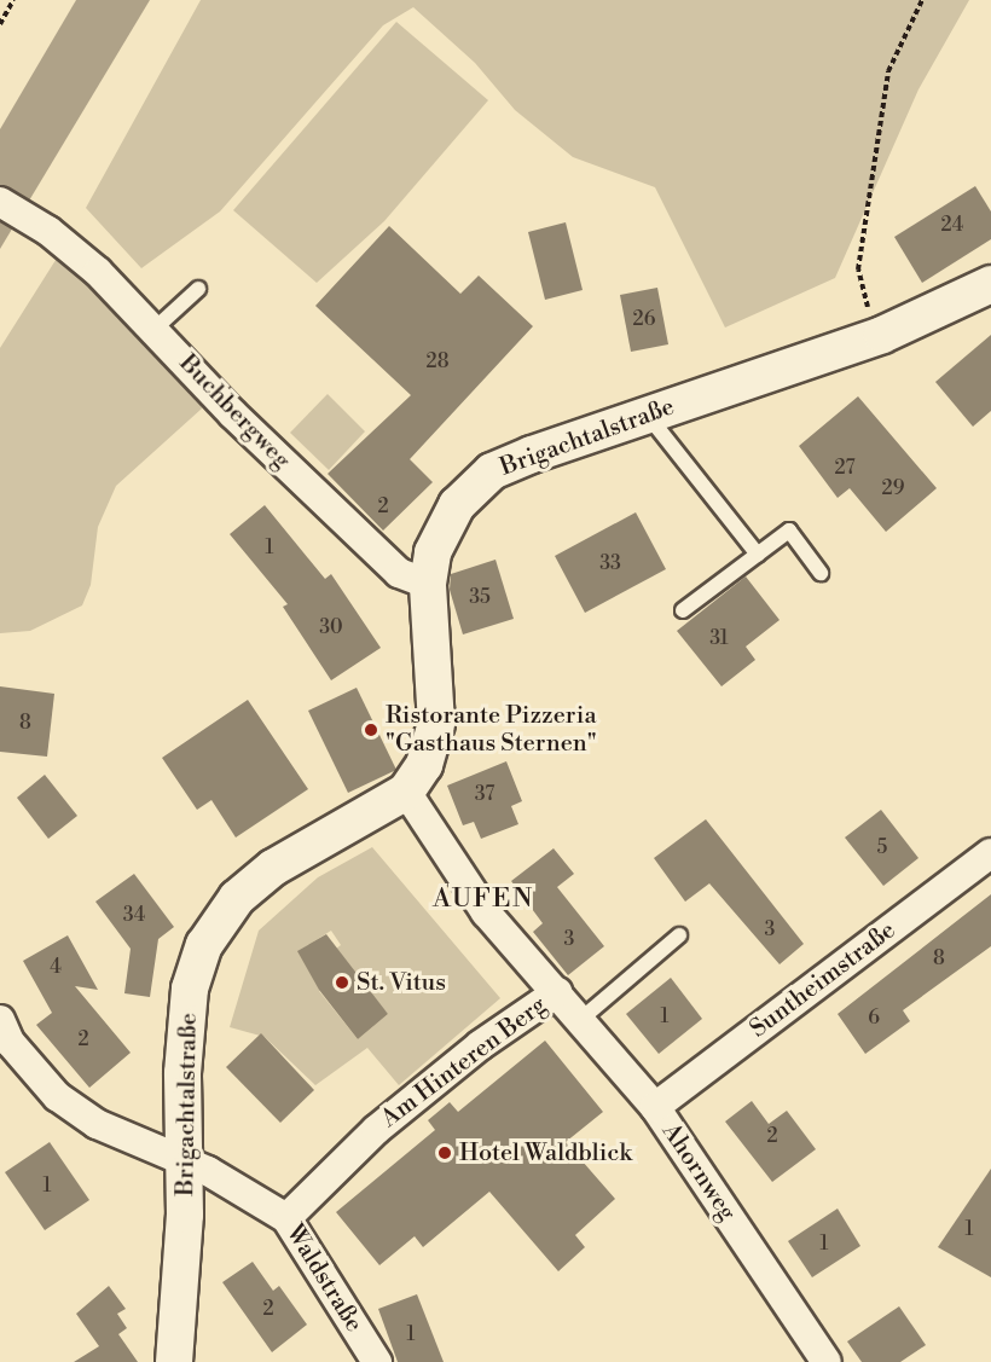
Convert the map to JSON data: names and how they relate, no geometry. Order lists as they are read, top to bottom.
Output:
{
  "streets": {
    "street": [
      "Buchbergweg",
      "Brigachtalstraße",
      "Suntheimstraße",
      "Am Hinteren Berg",
      "Ahornweg",
      "Waldstraße"
    ]
  },
  "crossings": [
    ["Buchbergweg", "Brigachtalstraße"],
    ["Brigachtalstraße", "Am Hinteren Berg"],
    ["Brigachtalstraße", "Waldstraße"],
    ["Suntheimstraße", "Ahornweg"],
    ["Am Hinteren Berg", "Ahornweg"],
    ["Am Hinteren Berg", "Waldstraße"]
  ],
  "districts": ["AUFEN"],
  "places": ["Ristorante Pizzeria \"Gasthaus Sternen\"", "St. Vitus", "Hotel Waldblick"],
  "house_numbers": [
    "24",
    "26",
    "28",
    "27",
    "29",
    "2",
    "1",
    "33",
    "35",
    "30",
    "31",
    "8",
    "37",
    "5",
    "34",
    "3",
    "3",
    "8",
    "4",
    "1",
    "6",
    "2",
    "2",
    "1",
    "1",
    "1",
    "2",
    "1"
  ]
}
